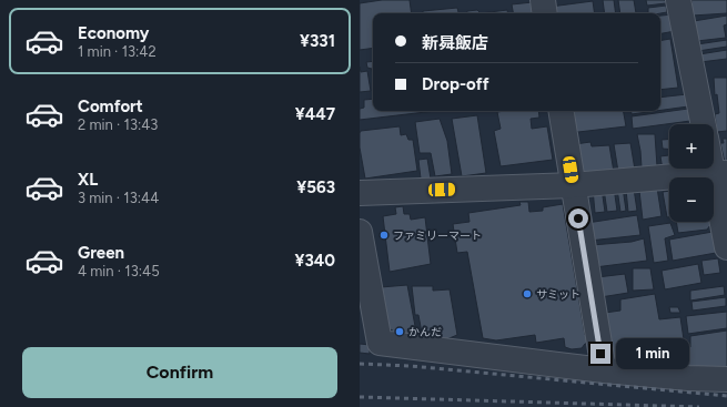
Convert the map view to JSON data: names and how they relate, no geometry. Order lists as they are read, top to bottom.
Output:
{
  "places": ["ファミリーマート", "サミット", "かんだ"],
  "page": {
    "list": [
      {
        "name": "Economy",
        "note": "1 min · 13:42",
        "value": "¥331"
      },
      {
        "name": "Comfort",
        "note": "2 min · 13:43",
        "value": "¥447"
      },
      {
        "name": "XL",
        "note": "3 min · 13:44",
        "value": "¥563"
      },
      {
        "name": "Green",
        "note": "4 min · 13:45",
        "value": "¥340"
      }
    ],
    "banner": ["新曻飯店", "Drop-off"],
    "map_buttons": ["+", "−"],
    "buttons": "Confirm",
    "bubble": "1 min"
  }
}
